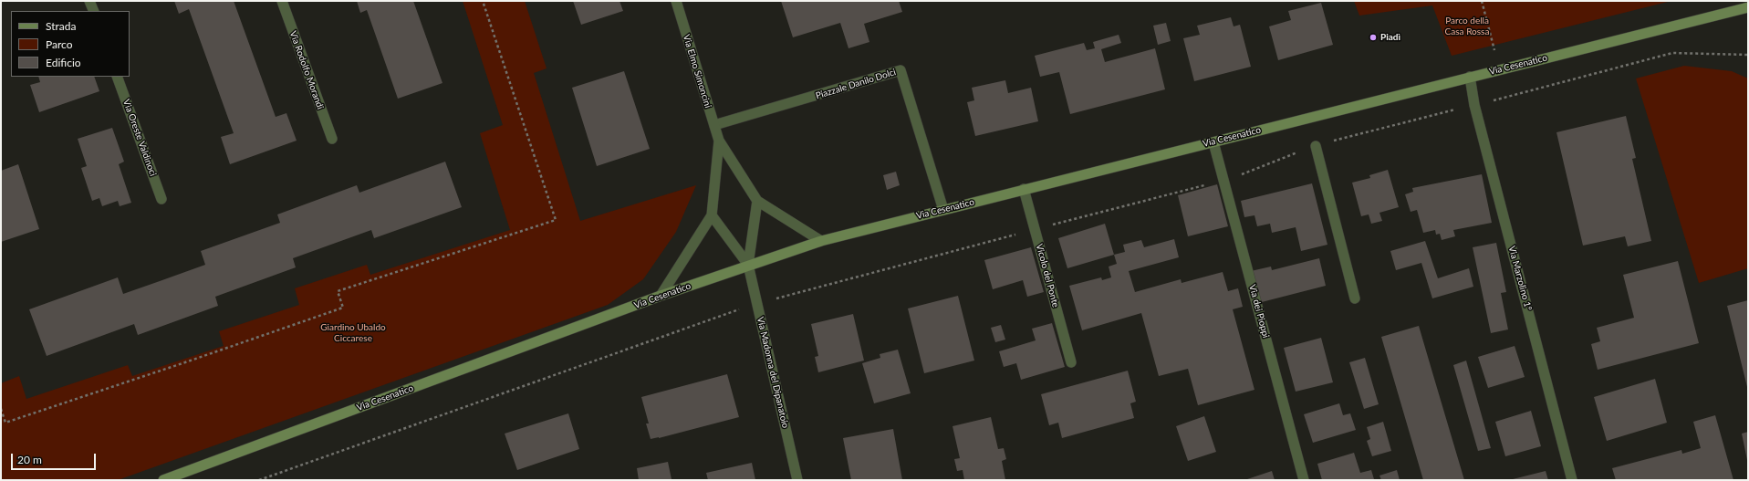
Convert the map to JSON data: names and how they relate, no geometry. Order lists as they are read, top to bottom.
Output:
{
  "streets": {
    "main road": ["Via Cesenatico"],
    "street": [
      "Via Rodolfo Morandi",
      "Via Elmo Simoncini",
      "Piazzale Danilo Dolci",
      "Via Oreste Valdinoci",
      "Vicolo del Ponte",
      "Via Marzolino 1°",
      "Via dei Pioppi",
      "Via Madonna del Dipanatoio"
    ]
  },
  "crossings": [
    ["Via Cesenatico", "Via Elmo Simoncini"],
    ["Via Cesenatico", "Piazzale Danilo Dolci"],
    ["Via Cesenatico", "Vicolo del Ponte"],
    ["Via Cesenatico", "Via Marzolino 1°"],
    ["Via Cesenatico", "Via dei Pioppi"],
    ["Via Cesenatico", "Via Madonna del Dipanatoio"],
    ["Via Elmo Simoncini", "Piazzale Danilo Dolci"]
  ],
  "parks": ["Parco della Casa Rossa", "Giardino Ubaldo Ciccarese"],
  "places": ["Piadì"],
  "legend": ["Strada", "Parco", "Edificio"],
  "scale_bar": "20 m"
}
